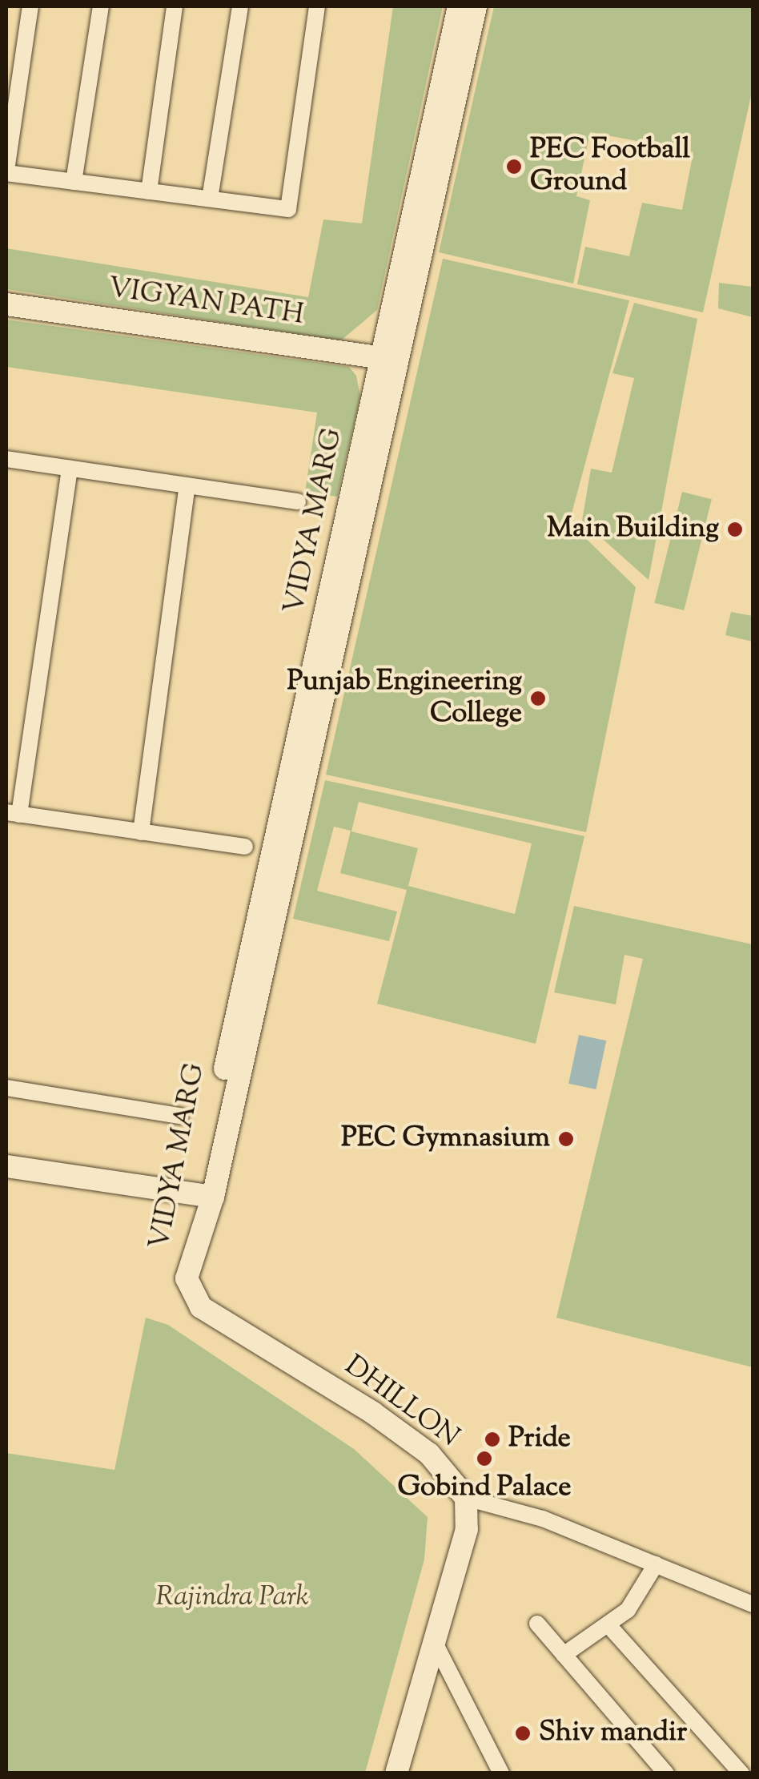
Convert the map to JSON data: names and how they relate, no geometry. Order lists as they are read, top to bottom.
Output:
{
  "streets": {
    "main road": ["VIGYAN PATH", "VIDYA MARG", "DHILLON"]
  },
  "crossings": [
    ["VIGYAN PATH", "VIDYA MARG"],
    ["VIDYA MARG", "DHILLON"]
  ],
  "parks": ["Rajindra Park"],
  "places": [
    "PEC Football Ground",
    "Main Building",
    "Punjab Engineering College",
    "PEC Gymnasium",
    "Pride",
    "Gobind Palace",
    "Shiv mandir"
  ]
}
